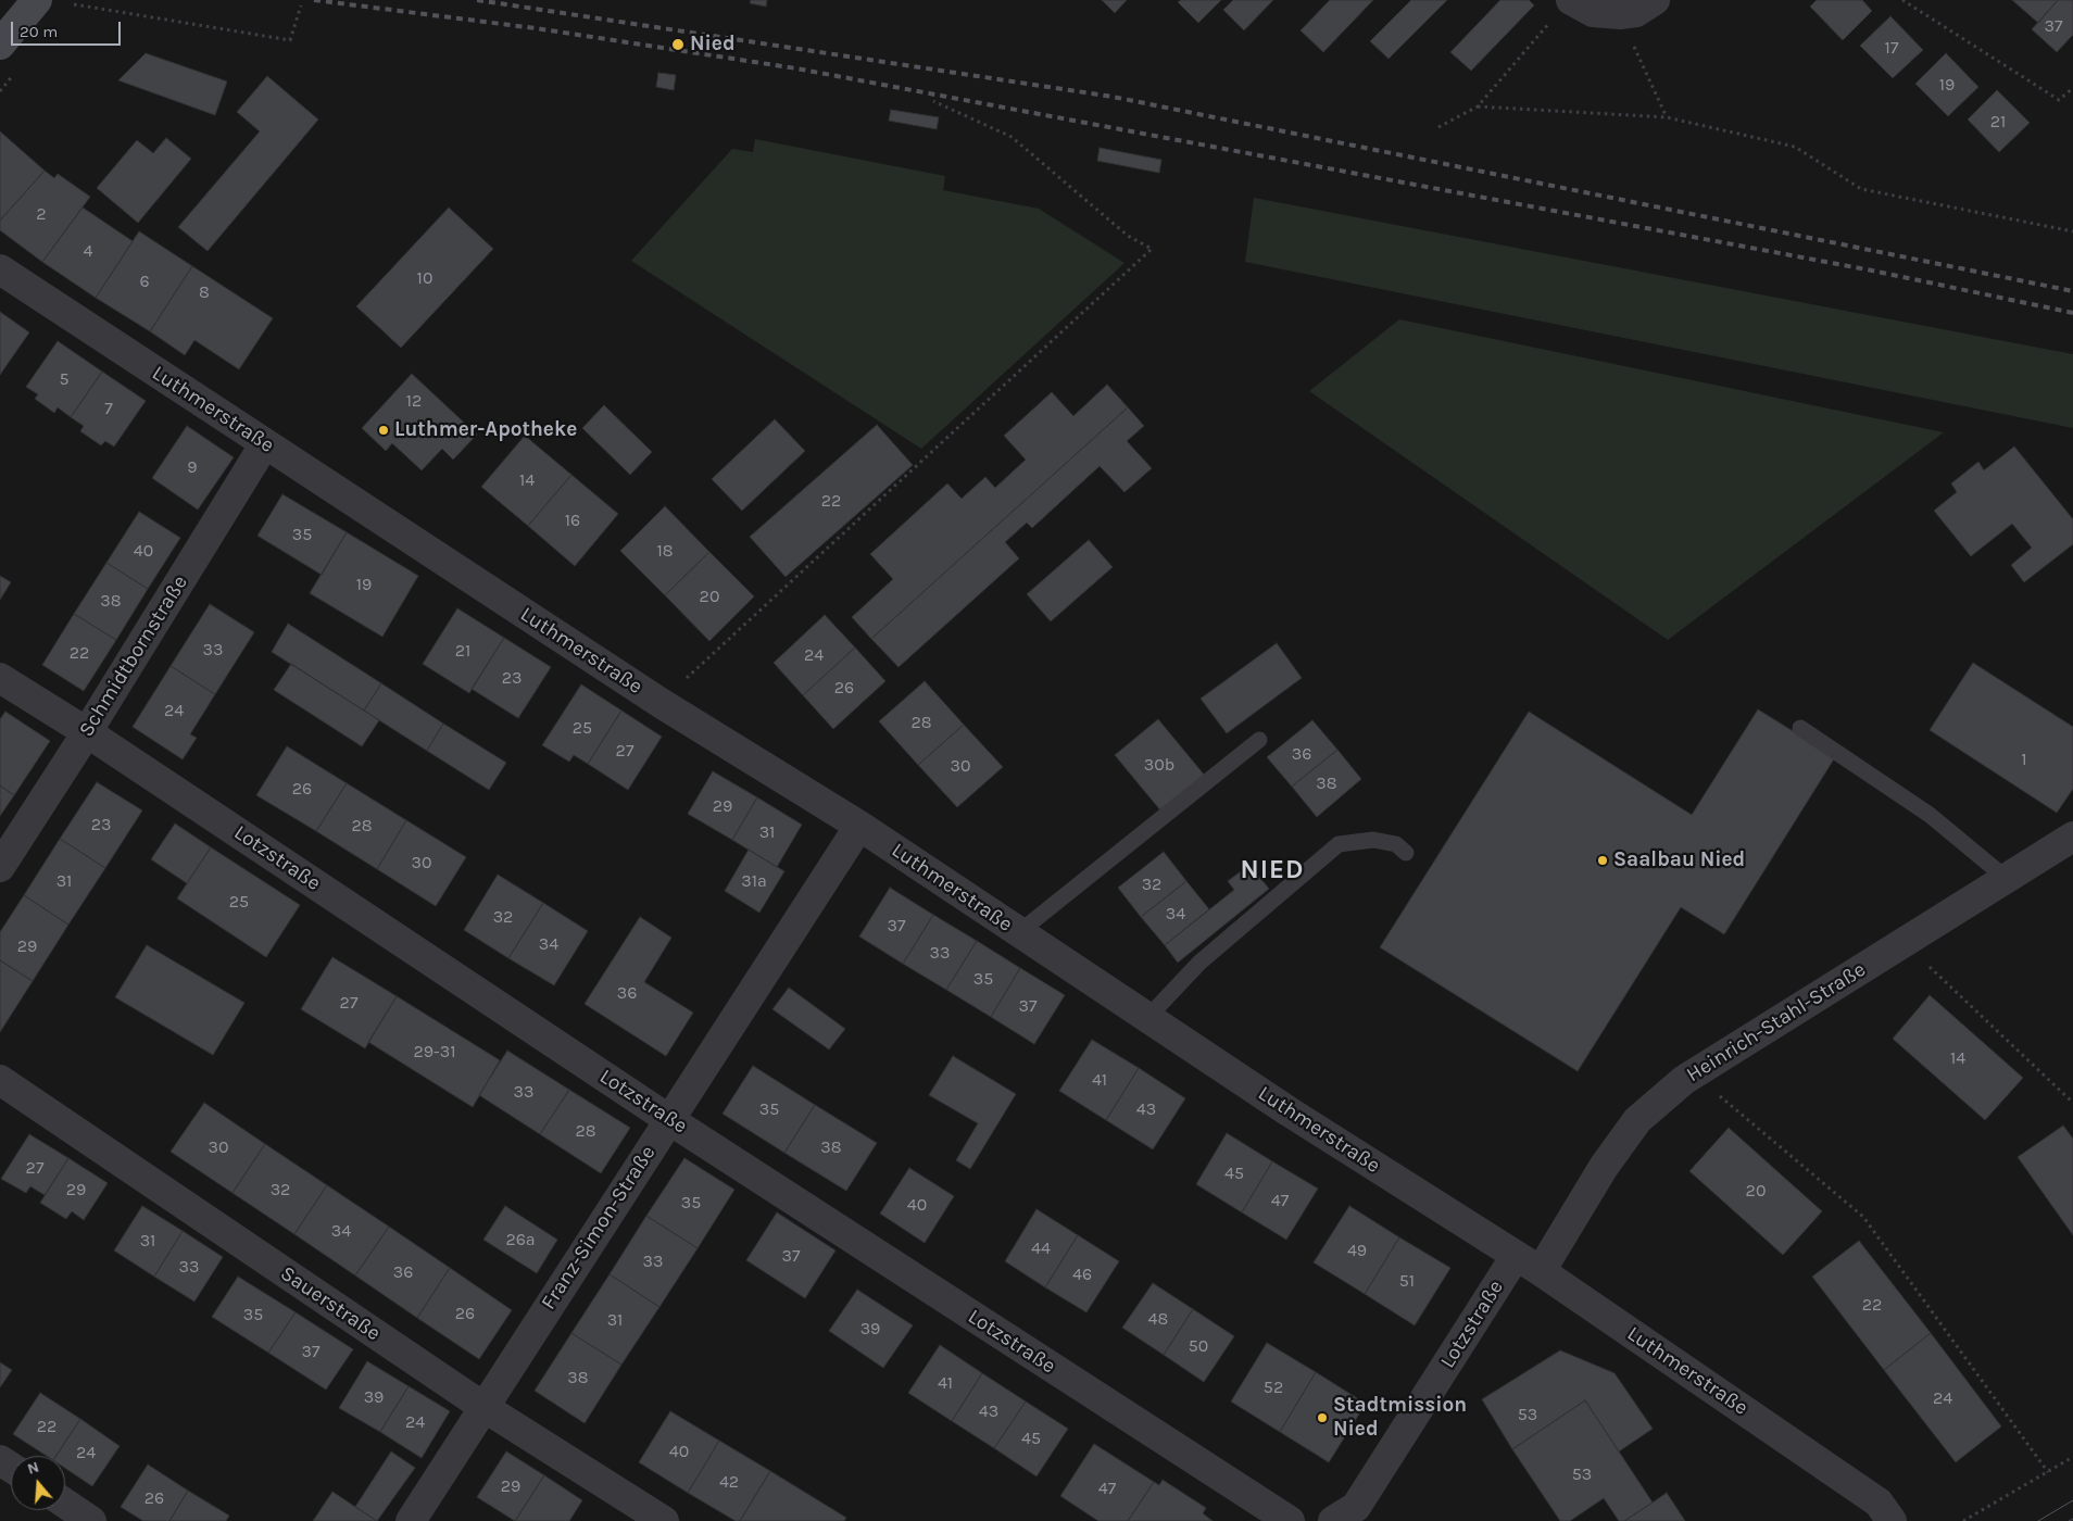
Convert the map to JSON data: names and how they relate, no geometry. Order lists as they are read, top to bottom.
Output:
{
  "streets": {
    "street": [
      "Luthmerstraße",
      "Schmidtbornstraße",
      "Lotzstraße",
      "Heinrich-Stahl-Straße",
      "Franz-Simon-Straße",
      "Sauerstraße"
    ]
  },
  "crossings": [
    ["Luthmerstraße", "Schmidtbornstraße"],
    ["Luthmerstraße", "Lotzstraße"],
    ["Luthmerstraße", "Heinrich-Stahl-Straße"],
    ["Luthmerstraße", "Franz-Simon-Straße"],
    ["Schmidtbornstraße", "Lotzstraße"],
    ["Lotzstraße", "Heinrich-Stahl-Straße"],
    ["Lotzstraße", "Franz-Simon-Straße"],
    ["Franz-Simon-Straße", "Sauerstraße"]
  ],
  "districts": ["NIED"],
  "places": [
    "Nied",
    "Luthmer-Apotheke",
    "Saalbau Nied",
    "Stadtmission Nied"
  ],
  "house_numbers": [
    "37",
    "17",
    "19",
    "21",
    "2",
    "4",
    "10",
    "6",
    "8",
    "5",
    "12",
    "7",
    "9",
    "14",
    "22",
    "16",
    "35",
    "40",
    "18",
    "19",
    "20",
    "38",
    "33",
    "21",
    "22",
    "24",
    "23",
    "26",
    "24",
    "28",
    "25",
    "27",
    "36",
    "1",
    "30b",
    "30",
    "38",
    "26",
    "29",
    "23",
    "28",
    "31",
    "30",
    "31",
    "31a",
    "32",
    "25",
    "34",
    "32",
    "37",
    "34",
    "29",
    "33",
    "35",
    "36",
    "27",
    "37",
    "29-31",
    "14",
    "41",
    "33",
    "35",
    "43",
    "28",
    "30",
    "38",
    "27",
    "45",
    "29",
    "32",
    "20",
    "47",
    "35",
    "40",
    "34",
    "26a",
    "31",
    "44",
    "49",
    "37",
    "33",
    "33",
    "36",
    "46",
    "51",
    "22",
    "26",
    "35",
    "48",
    "31",
    "39",
    "50",
    "37",
    "38",
    "41",
    "52",
    "39",
    "24",
    "43",
    "53",
    "24",
    "22",
    "45",
    "40",
    "24",
    "53",
    "42",
    "29",
    "47",
    "26"
  ],
  "scale_bar": "20 m",
  "north": "top"
}
